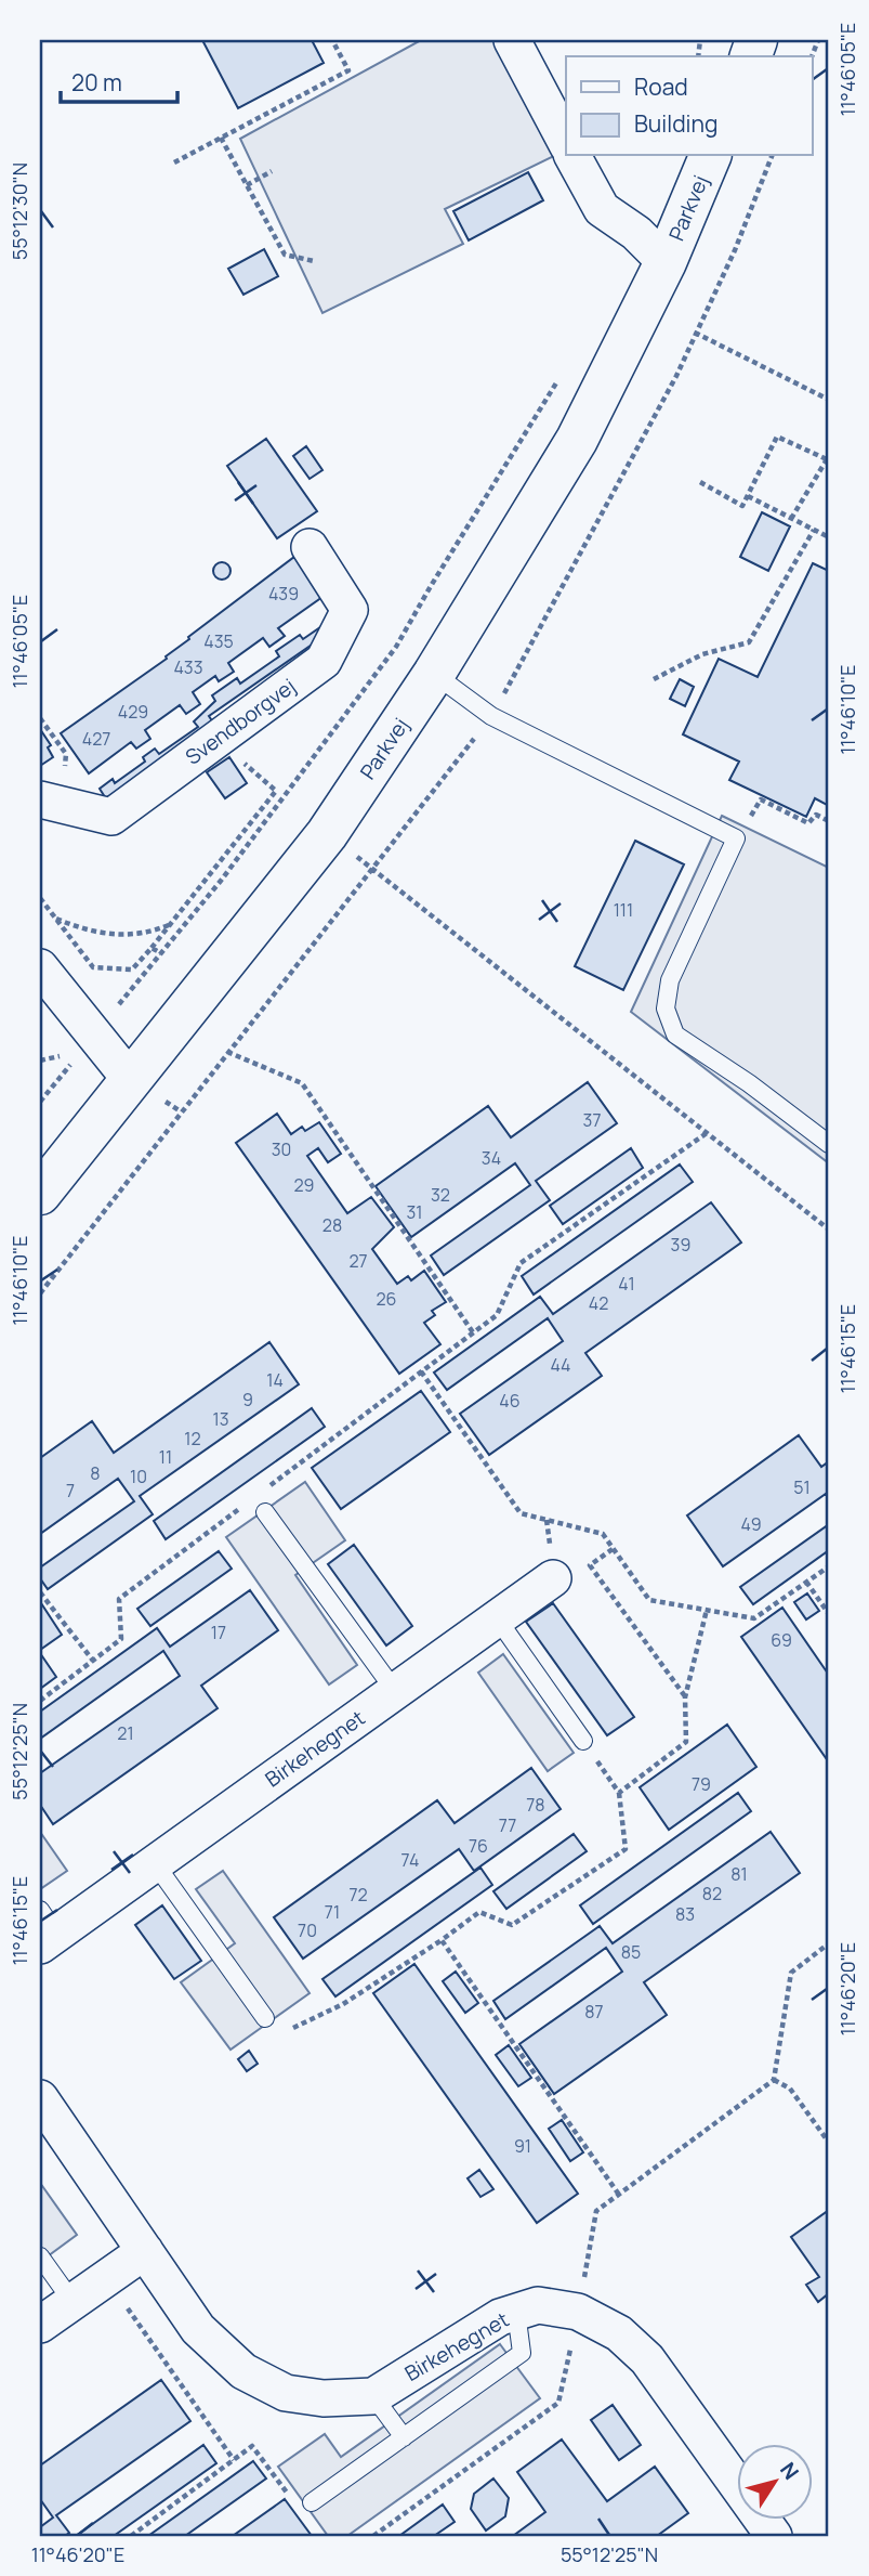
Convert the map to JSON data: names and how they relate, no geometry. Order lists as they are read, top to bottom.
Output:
{
  "streets": {
    "street": ["Parkvej", "Svendborgvej", "Birkehegnet"]
  },
  "house_numbers": [
    "439",
    "435",
    "433",
    "429",
    "427",
    "111",
    "37",
    "30",
    "34",
    "29",
    "32",
    "31",
    "28",
    "39",
    "27",
    "41",
    "26",
    "42",
    "44",
    "14",
    "9",
    "46",
    "13",
    "12",
    "11",
    "8",
    "10",
    "51",
    "7",
    "49",
    "17",
    "69",
    "21",
    "79",
    "78",
    "77",
    "76",
    "74",
    "81",
    "82",
    "72",
    "71",
    "83",
    "70",
    "85",
    "87",
    "91"
  ],
  "legend": ["Road", "Building"],
  "scale_bar": "20 m",
  "north": "top right",
  "coordinates": [
    "11°46'05\"E",
    "55°12'30\"N",
    "11°46'10\"E",
    "11°46'15\"E",
    "55°12'25\"N",
    "11°46'20\"E"
  ]
}
